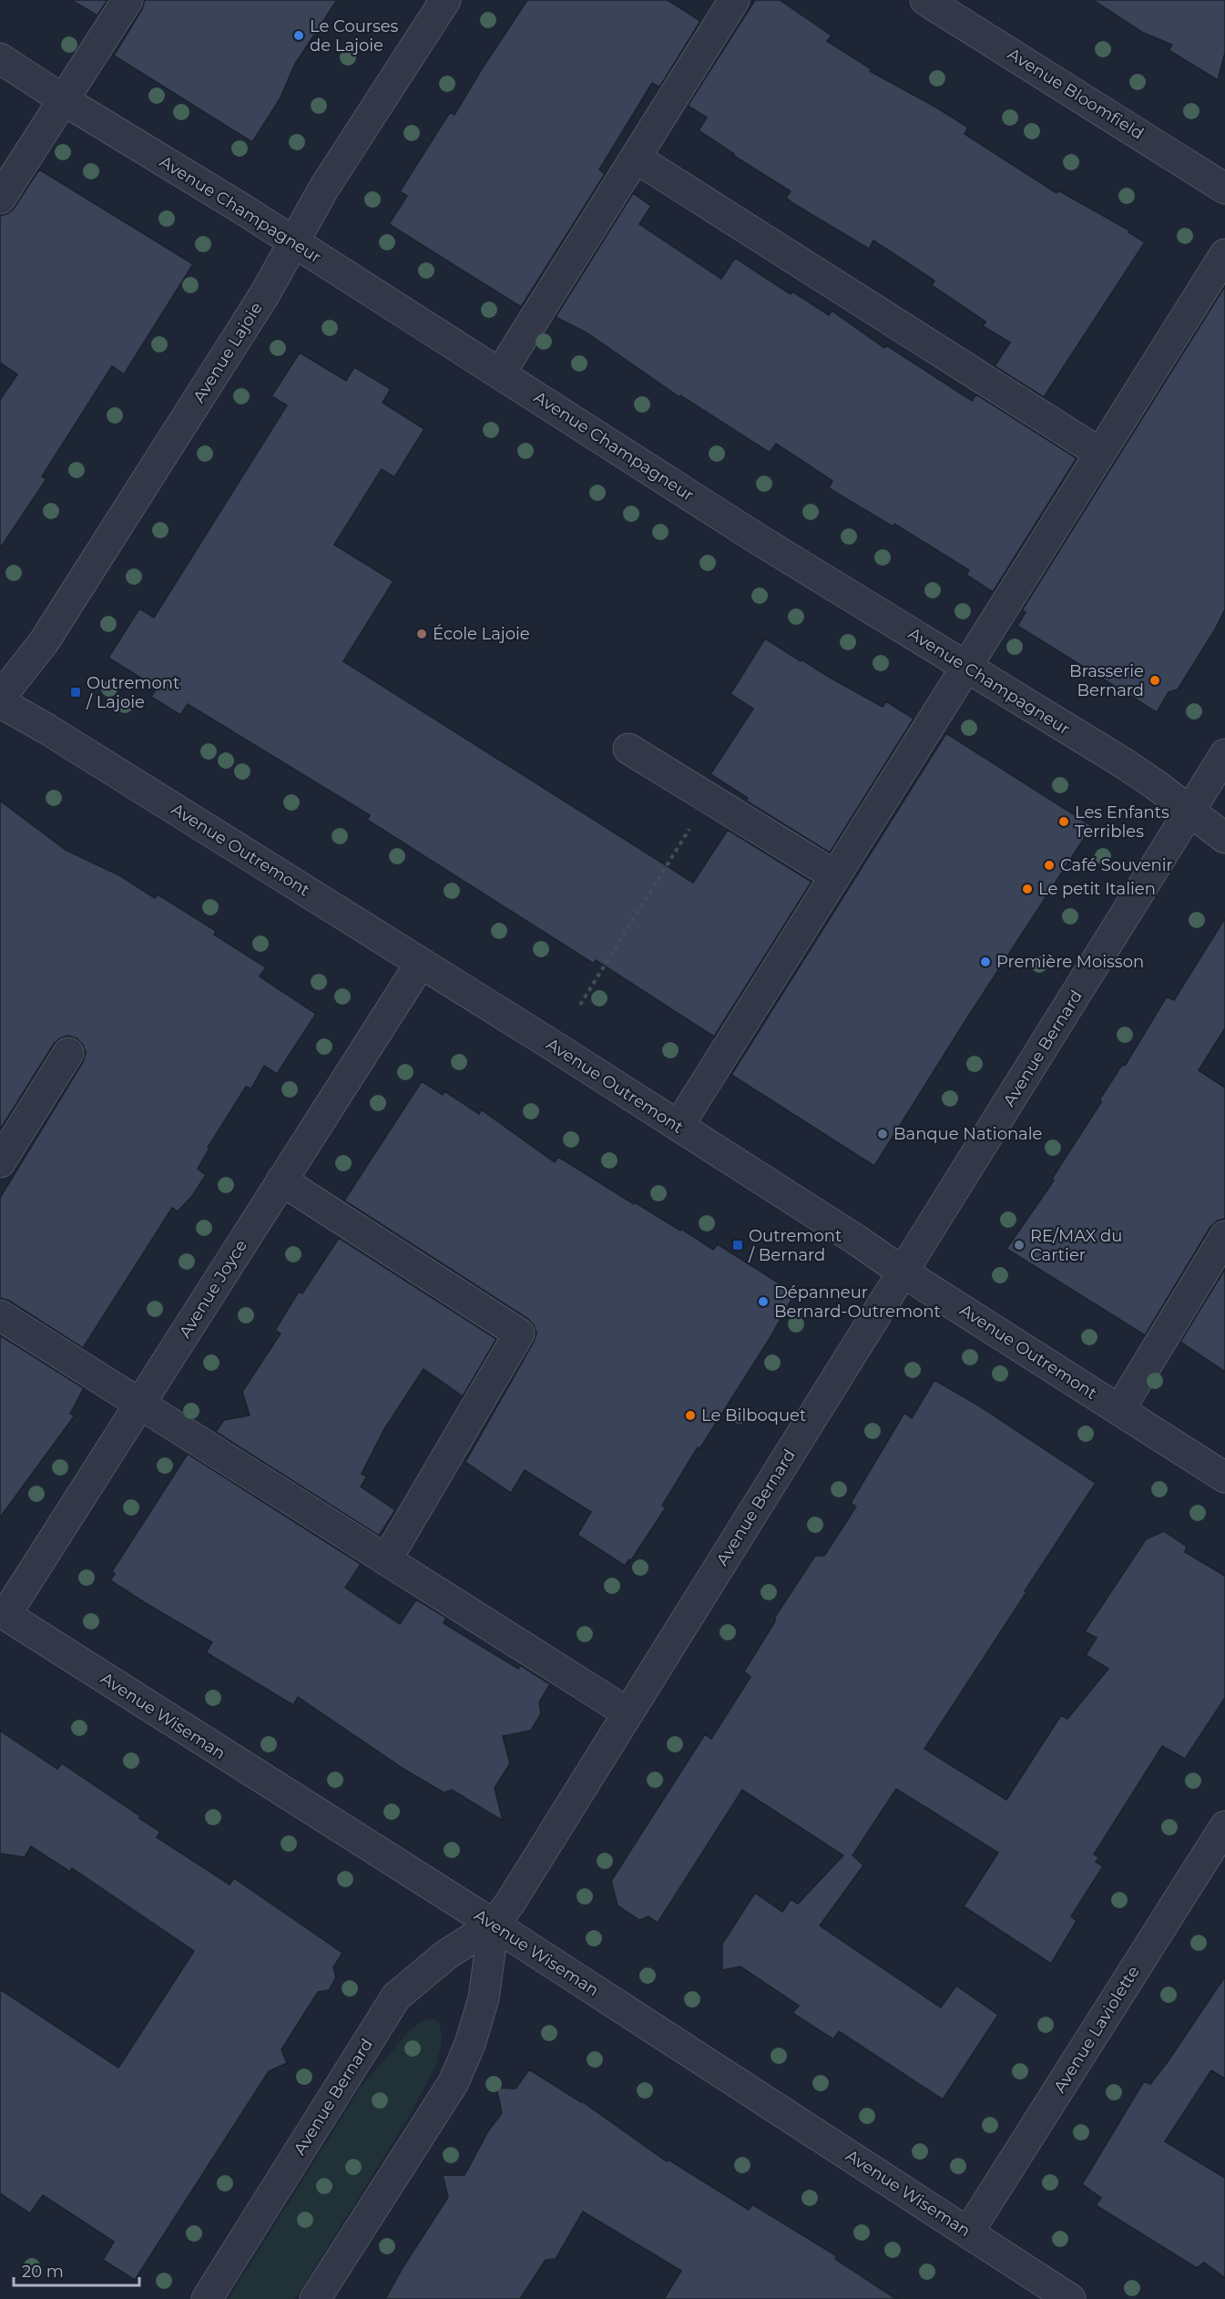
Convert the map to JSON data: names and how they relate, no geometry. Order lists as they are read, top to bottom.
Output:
{
  "streets": {
    "street": [
      "Avenue Bloomfield",
      "Avenue Champagneur",
      "Avenue Lajoie",
      "Avenue Outremont",
      "Avenue Bernard",
      "Avenue Joyce",
      "Avenue Wiseman",
      "Avenue Laviolette"
    ]
  },
  "crossings": [
    ["Avenue Champagneur", "Avenue Lajoie"],
    ["Avenue Champagneur", "Avenue Bernard"],
    ["Avenue Outremont", "Avenue Bernard"],
    ["Avenue Outremont", "Avenue Joyce"],
    ["Avenue Bernard", "Avenue Wiseman"],
    ["Avenue Joyce", "Avenue Wiseman"],
    ["Avenue Wiseman", "Avenue Laviolette"]
  ],
  "places": {
    "other": [
      "Le Courses de Lajoie",
      "École Lajoie",
      "Brasserie Bernard",
      "Les Enfants Terribles",
      "Café Souvenir",
      "Le petit Italien",
      "Première Moisson",
      "Banque Nationale",
      "RE/MAX du Cartier",
      "Dépanneur Bernard-Outremont",
      "Le Bilboquet"
    ],
    "transit": ["Outremont / Lajoie", "Outremont / Bernard"]
  },
  "scale_bar": "20 m"
}
